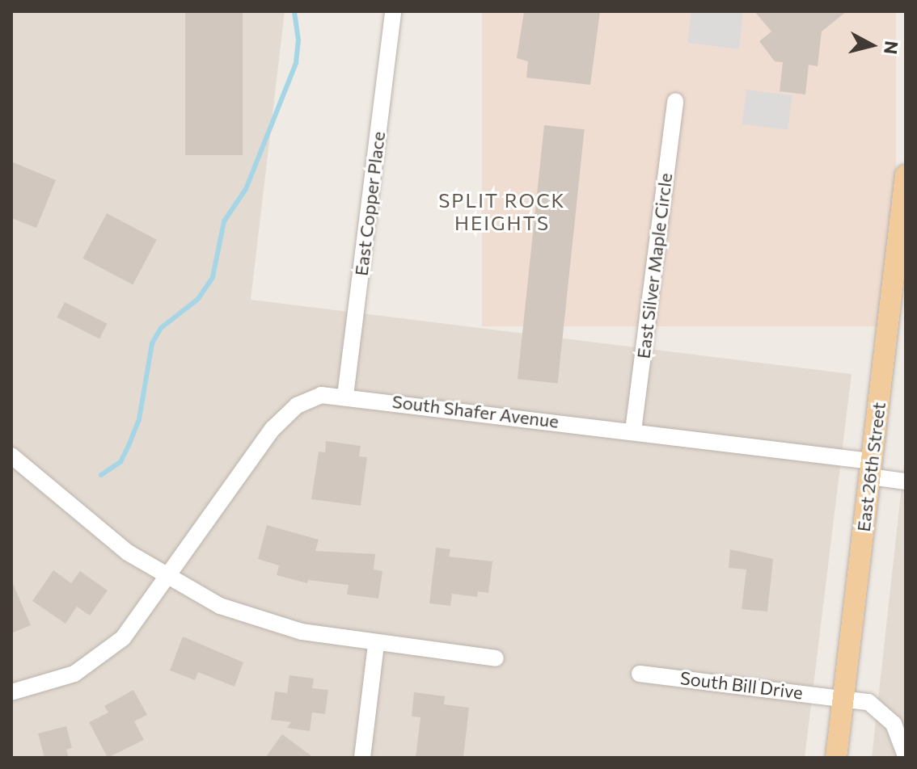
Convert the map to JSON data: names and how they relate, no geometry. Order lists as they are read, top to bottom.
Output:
{
  "streets": {
    "main road": ["East 26th Street"],
    "street": [
      "East Copper Place",
      "East Silver Maple Circle",
      "South Shafer Avenue",
      "South Bill Drive"
    ]
  },
  "crossings": [
    ["East Copper Place", "South Shafer Avenue"],
    ["East Silver Maple Circle", "South Shafer Avenue"],
    ["South Shafer Avenue", "East 26th Street"],
    ["East 26th Street", "South Bill Drive"]
  ],
  "districts": ["SPLIT ROCK HEIGHTS"],
  "north": "right"
}
